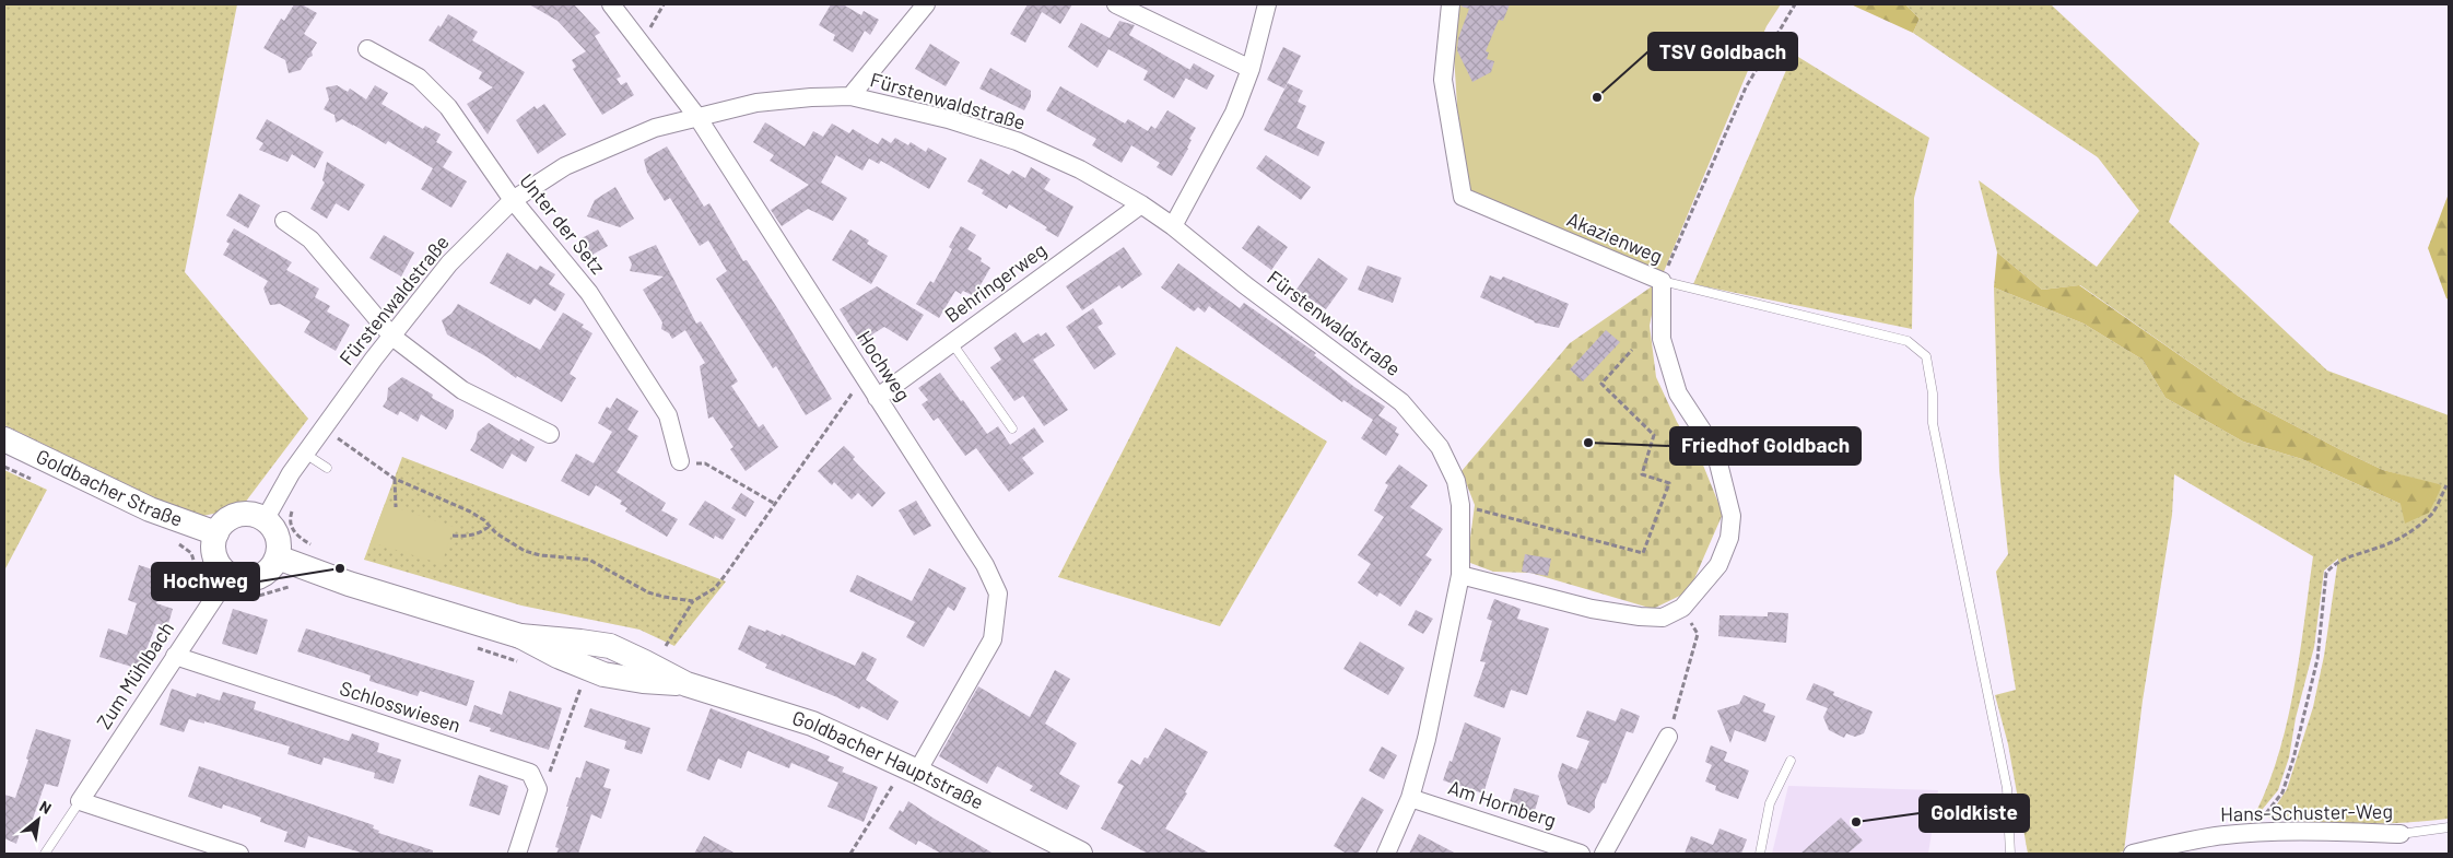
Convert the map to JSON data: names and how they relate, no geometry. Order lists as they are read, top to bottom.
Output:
{
  "streets": {
    "street": [
      "Fürstenwaldstraße",
      "Unter der Setz",
      "Akazienweg",
      "Behringerweg",
      "Hochweg",
      "Goldbacher Straße",
      "Zum Mühlbach",
      "Schlosswiesen",
      "Goldbacher Hauptstraße",
      "Am Hornberg",
      "Hans-Schuster-Weg"
    ]
  },
  "crossings": [
    ["Fürstenwaldstraße", "Unter der Setz"],
    ["Fürstenwaldstraße", "Akazienweg"],
    ["Fürstenwaldstraße", "Behringerweg"],
    ["Fürstenwaldstraße", "Hochweg"],
    ["Fürstenwaldstraße", "Goldbacher Straße"],
    ["Fürstenwaldstraße", "Zum Mühlbach"],
    ["Fürstenwaldstraße", "Goldbacher Hauptstraße"],
    ["Fürstenwaldstraße", "Am Hornberg"],
    ["Behringerweg", "Hochweg"],
    ["Hochweg", "Goldbacher Hauptstraße"],
    ["Goldbacher Straße", "Zum Mühlbach"],
    ["Goldbacher Straße", "Goldbacher Hauptstraße"],
    ["Zum Mühlbach", "Schlosswiesen"],
    ["Zum Mühlbach", "Goldbacher Hauptstraße"]
  ],
  "places": [
    "TSV Goldbach",
    "Friedhof Goldbach",
    "Hochweg",
    "Goldkiste"
  ],
  "north": "top right"
}
